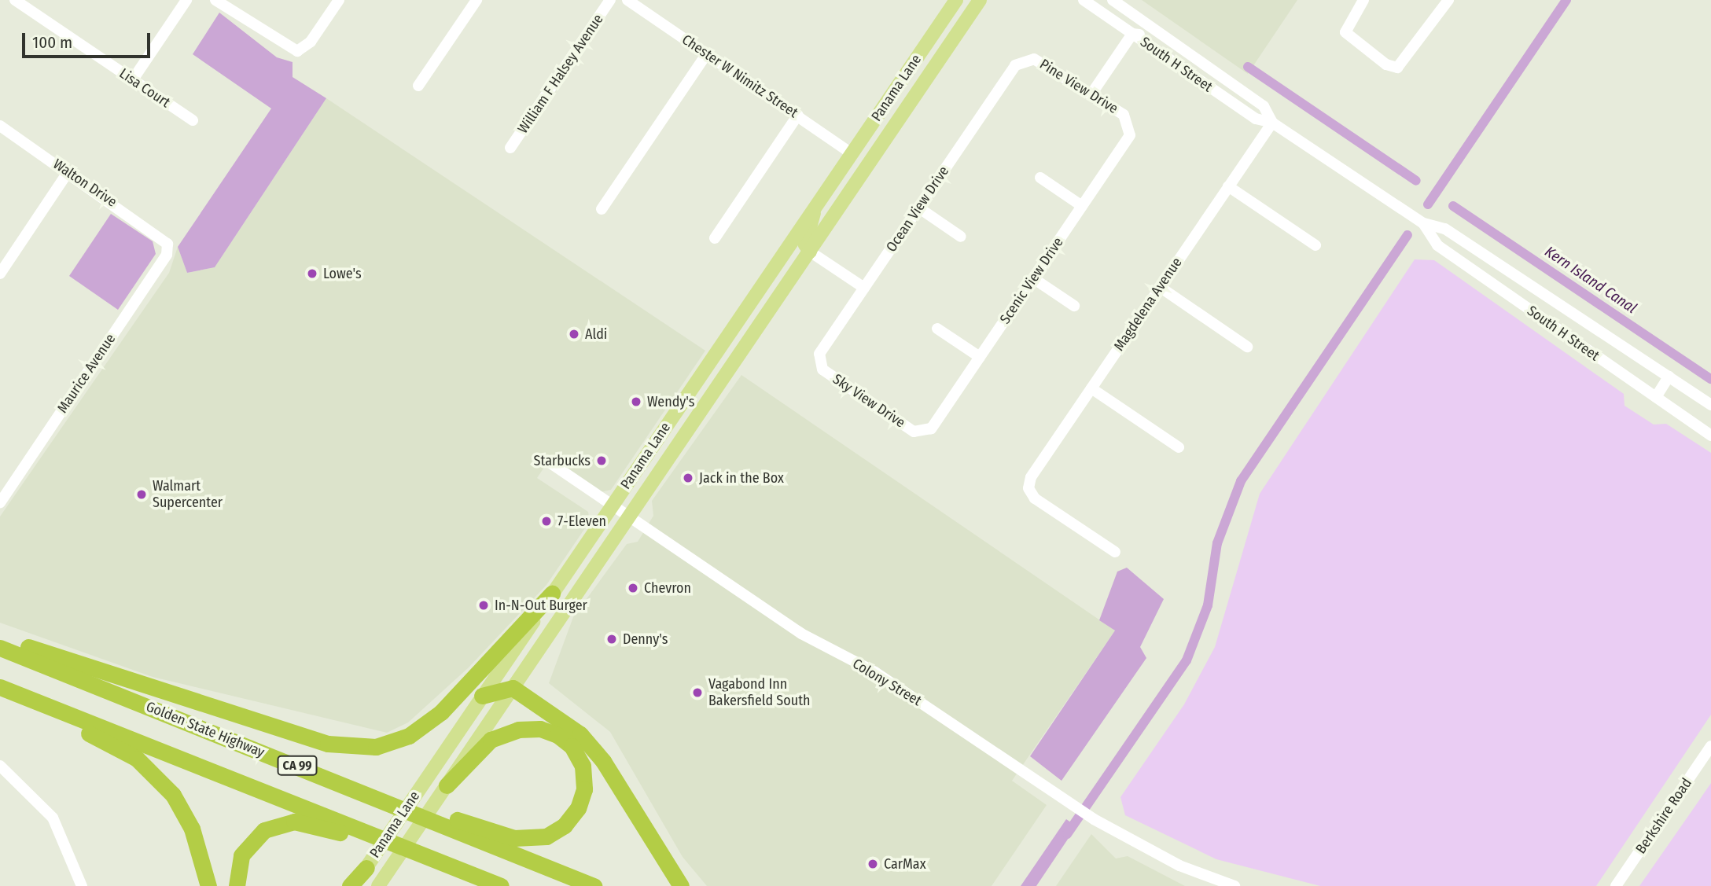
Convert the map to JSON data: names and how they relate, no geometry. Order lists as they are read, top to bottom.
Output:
{
  "streets": {
    "highway": ["Golden State Highway", "CA 99"],
    "main road": ["Panama Lane"],
    "street": [
      "South H Street",
      "William F Halsey Avenue",
      "Chester W Nimitz Street",
      "Pine View Drive",
      "Lisa Court",
      "Walton Drive",
      "Ocean View Drive",
      "Scenic View Drive",
      "Magdelena Avenue",
      "Maurice Avenue",
      "Sky View Drive",
      "Colony Street",
      "Berkshire Road"
    ]
  },
  "crossings": [
    ["South H Street", "Magdelena Avenue"],
    ["Chester W Nimitz Street", "Panama Lane"],
    ["Pine View Drive", "Ocean View Drive"],
    ["Pine View Drive", "Scenic View Drive"],
    ["Panama Lane", "Colony Street"],
    ["Walton Drive", "Maurice Avenue"],
    ["Ocean View Drive", "Sky View Drive"],
    ["Scenic View Drive", "Sky View Drive"]
  ],
  "water": ["Kern Island Canal"],
  "places": [
    "Lowe's",
    "Aldi",
    "Wendy's",
    "Starbucks",
    "Jack in the Box",
    "Walmart Supercenter",
    "7-Eleven",
    "Chevron",
    "In-N-Out Burger",
    "Denny's",
    "Vagabond Inn Bakersfield South",
    "CarMax"
  ],
  "scale_bar": "100 m"
}
